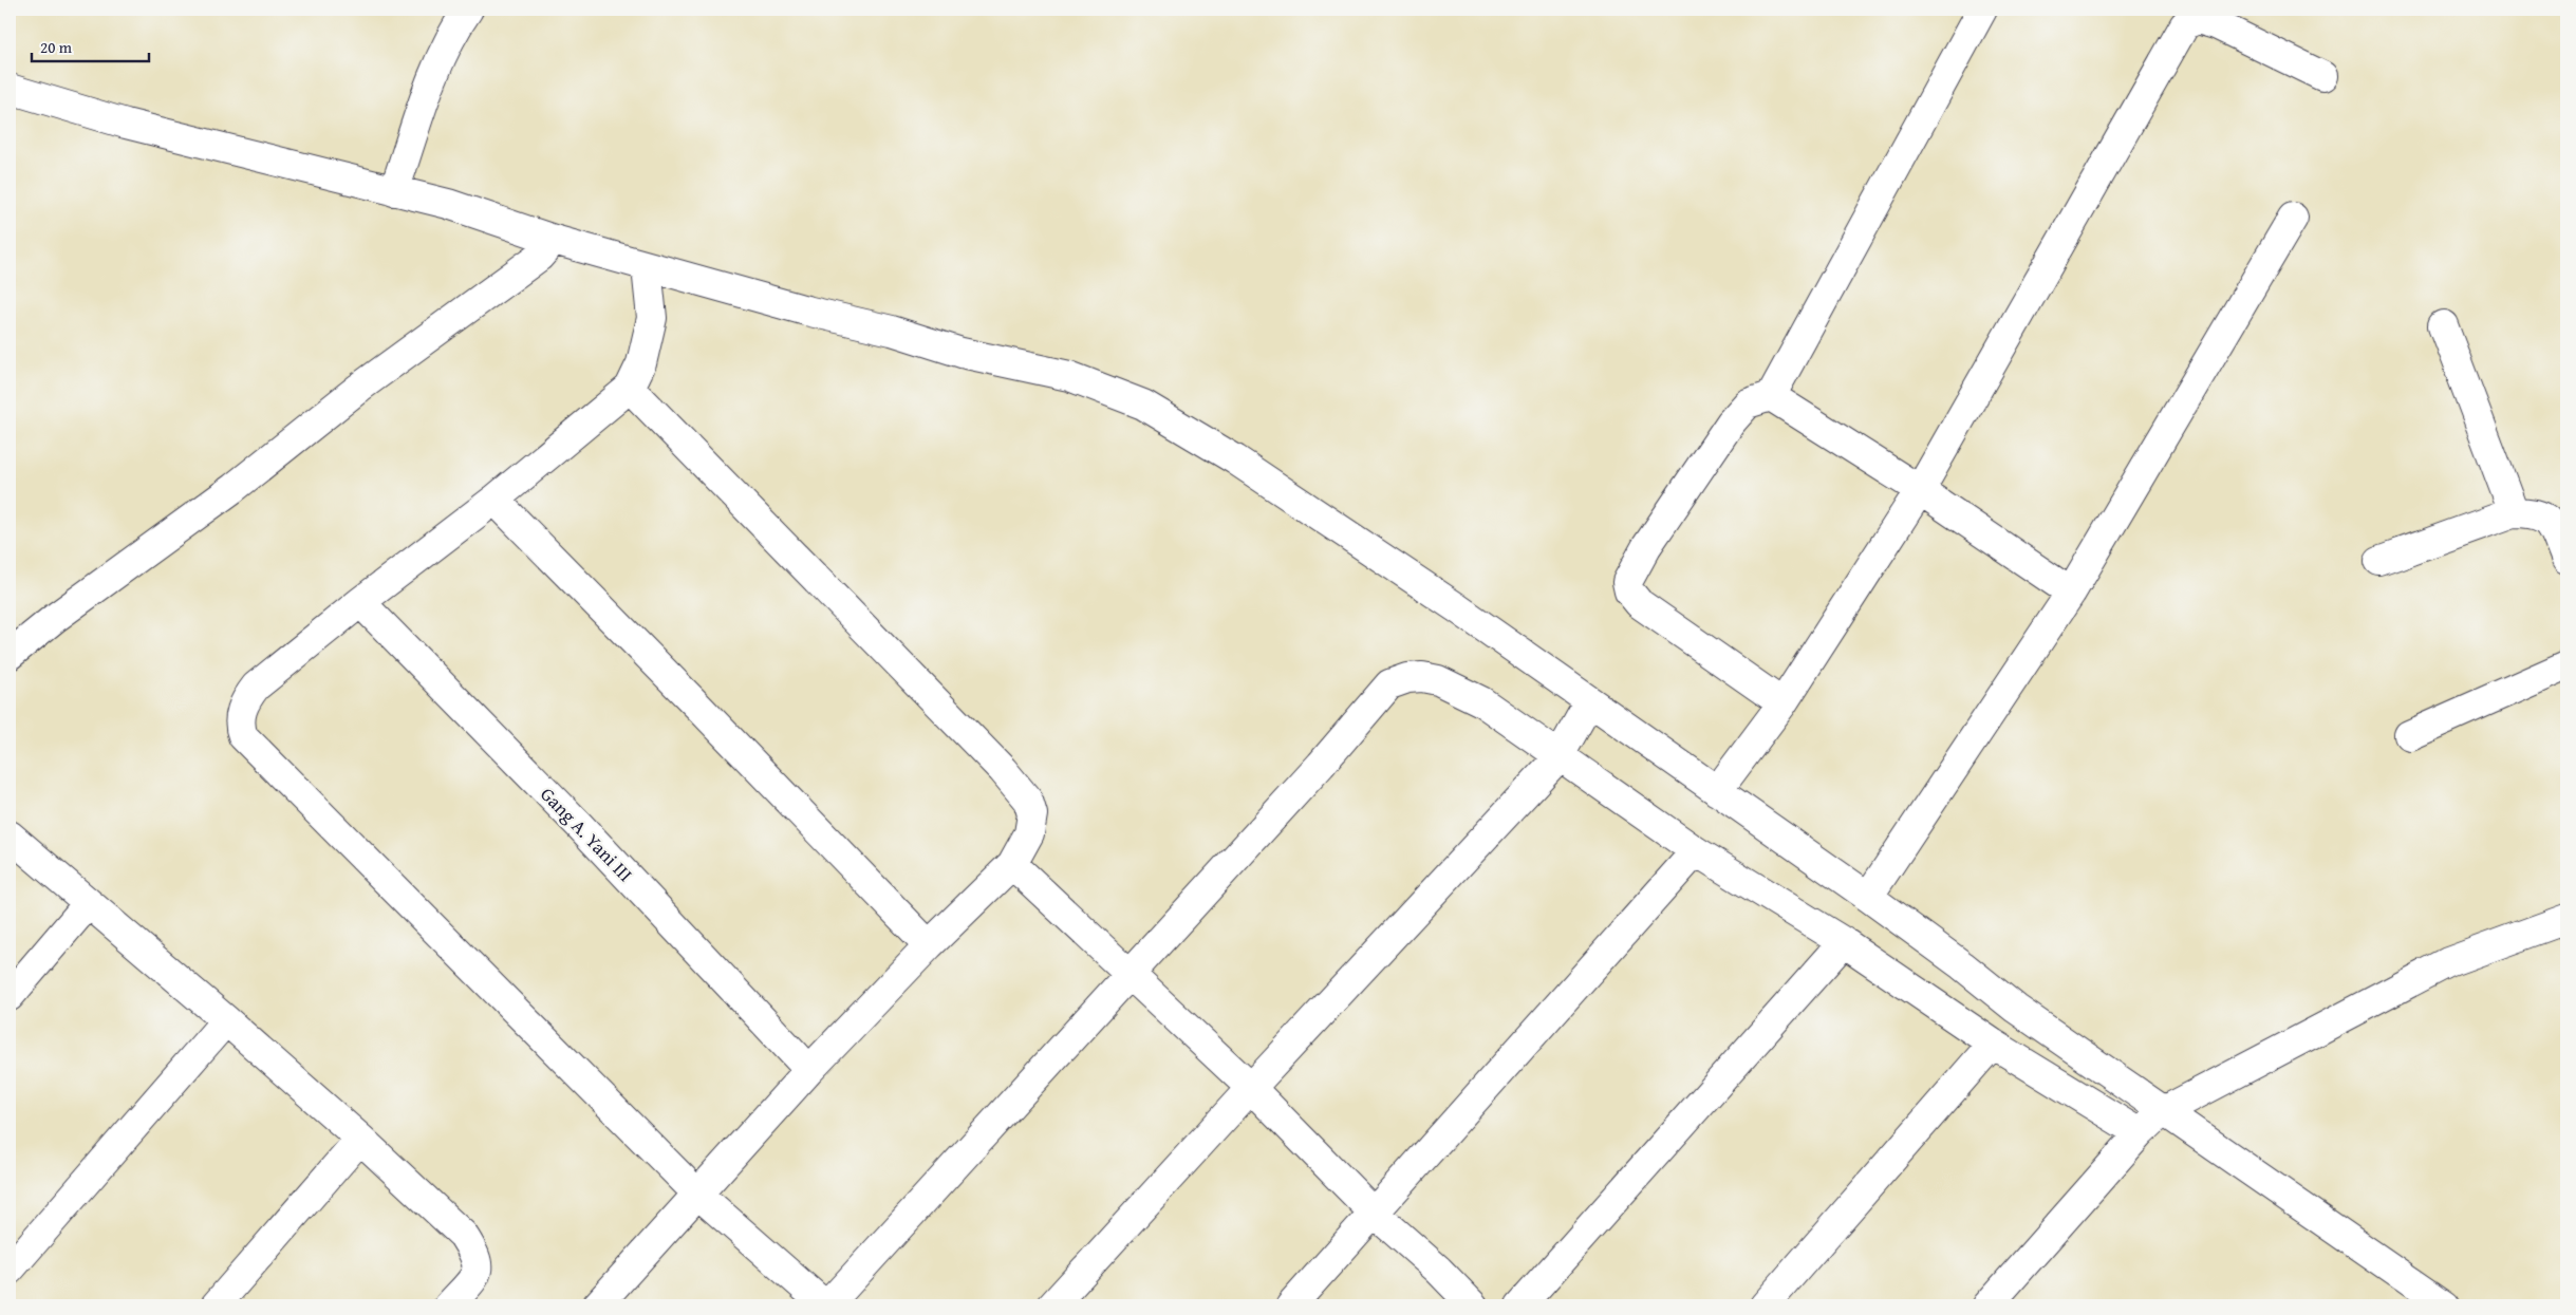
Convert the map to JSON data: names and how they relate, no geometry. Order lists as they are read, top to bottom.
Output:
{
  "streets": {
    "street": ["Gang A. Yani III"]
  },
  "scale_bar": "20 m"
}
